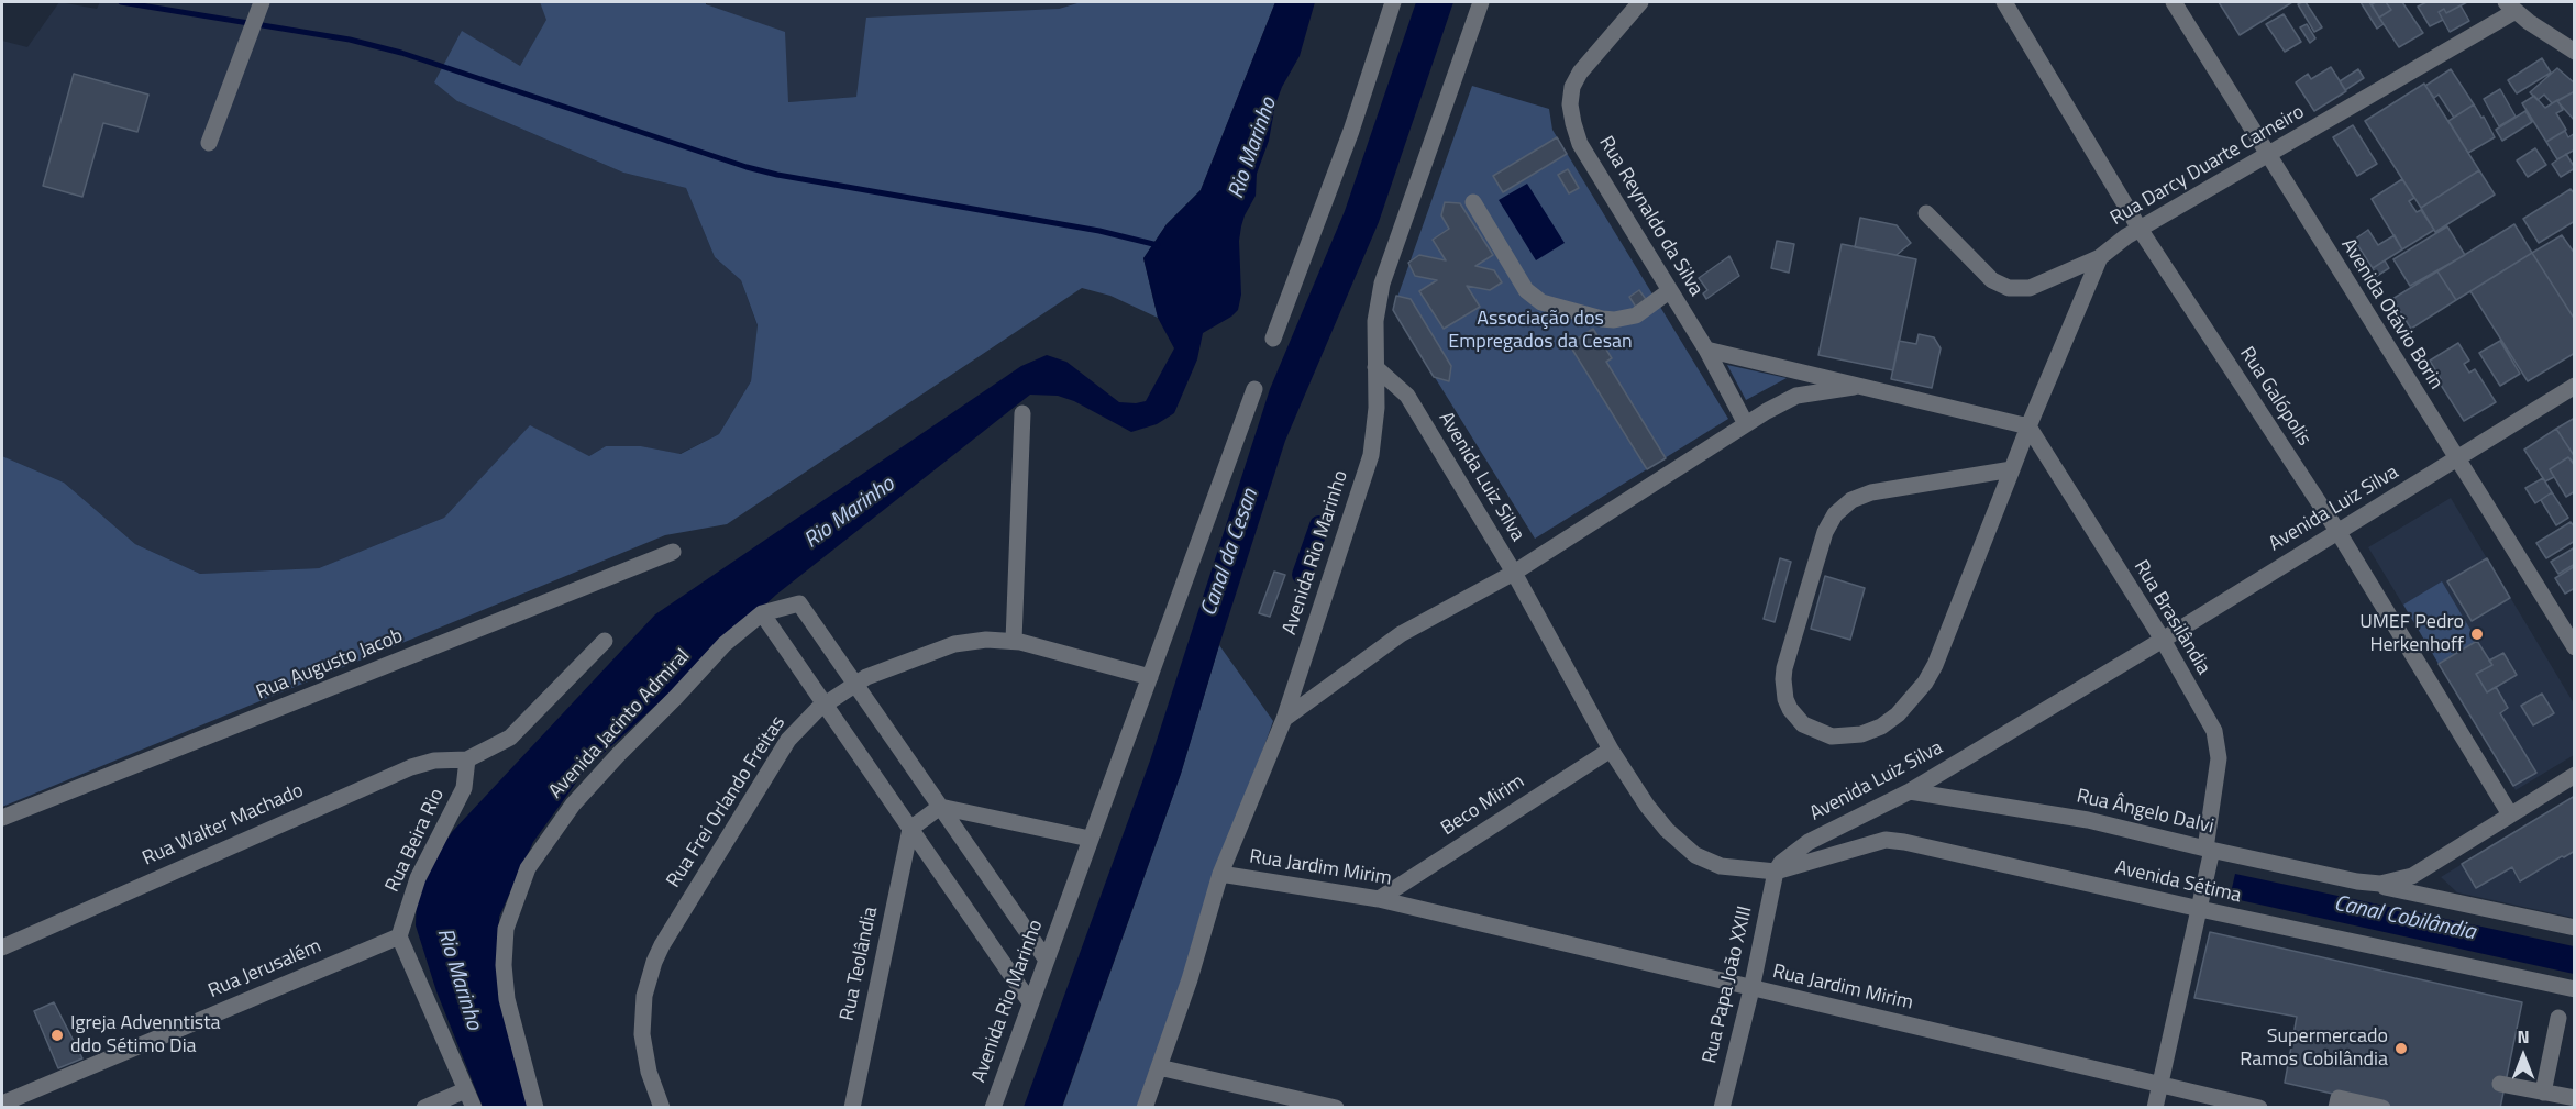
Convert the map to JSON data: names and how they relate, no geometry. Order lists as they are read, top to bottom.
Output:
{
  "streets": {
    "street": [
      "Rua Darcy Duarte Carneiro",
      "Rua Reynaldo da Silva",
      "Avenida Otávio Borin",
      "Rua Galópolis",
      "Avenida Luiz Silva",
      "Avenida Rio Marinho",
      "Rua Brasilândia",
      "Rua Augusto Jacob",
      "Avenida Jacinto Admiral",
      "Rua Frei Orlando Freitas",
      "Beco Mirim",
      "Rua Ângelo Dalvi",
      "Rua Walter Machado",
      "Rua Beira Rio",
      "Rua Jardim Mirim",
      "Avenida Sétima",
      "Rua Teolândia",
      "Rua Jerusalém",
      "Rua Papa João XXIII"
    ]
  },
  "crossings": [
    ["Rua Darcy Duarte Carneiro", "Avenida Otávio Borin"],
    ["Rua Darcy Duarte Carneiro", "Rua Galópolis"],
    ["Avenida Otávio Borin", "Avenida Luiz Silva"],
    ["Rua Galópolis", "Avenida Luiz Silva"],
    ["Rua Galópolis", "Rua Ângelo Dalvi"],
    ["Avenida Luiz Silva", "Avenida Rio Marinho"],
    ["Avenida Luiz Silva", "Rua Brasilândia"],
    ["Avenida Luiz Silva", "Beco Mirim"],
    ["Avenida Luiz Silva", "Rua Ângelo Dalvi"],
    ["Avenida Luiz Silva", "Avenida Sétima"],
    ["Avenida Luiz Silva", "Rua Papa João XXIII"],
    ["Avenida Rio Marinho", "Avenida Jacinto Admiral"],
    ["Avenida Rio Marinho", "Rua Frei Orlando Freitas"],
    ["Avenida Rio Marinho", "Rua Jardim Mirim"],
    ["Rua Brasilândia", "Rua Ângelo Dalvi"],
    ["Rua Brasilândia", "Rua Jardim Mirim"],
    ["Rua Brasilândia", "Avenida Sétima"],
    ["Avenida Jacinto Admiral", "Rua Frei Orlando Freitas"],
    ["Beco Mirim", "Rua Jardim Mirim"],
    ["Rua Walter Machado", "Rua Beira Rio"],
    ["Rua Beira Rio", "Rua Jerusalém"],
    ["Rua Jardim Mirim", "Rua Papa João XXIII"],
    ["Avenida Sétima", "Rua Papa João XXIII"]
  ],
  "water": ["Rio Marinho", "Canal da Cesan", "Canal Cobilândia"],
  "parks": ["Associação dos Empregados da Cesan"],
  "places": ["UMEF Pedro Herkenhoff", "Igreja Advenntista ddo Sétimo Dia", "Supermercado Ramos Cobilândia"],
  "north": "top"
}
